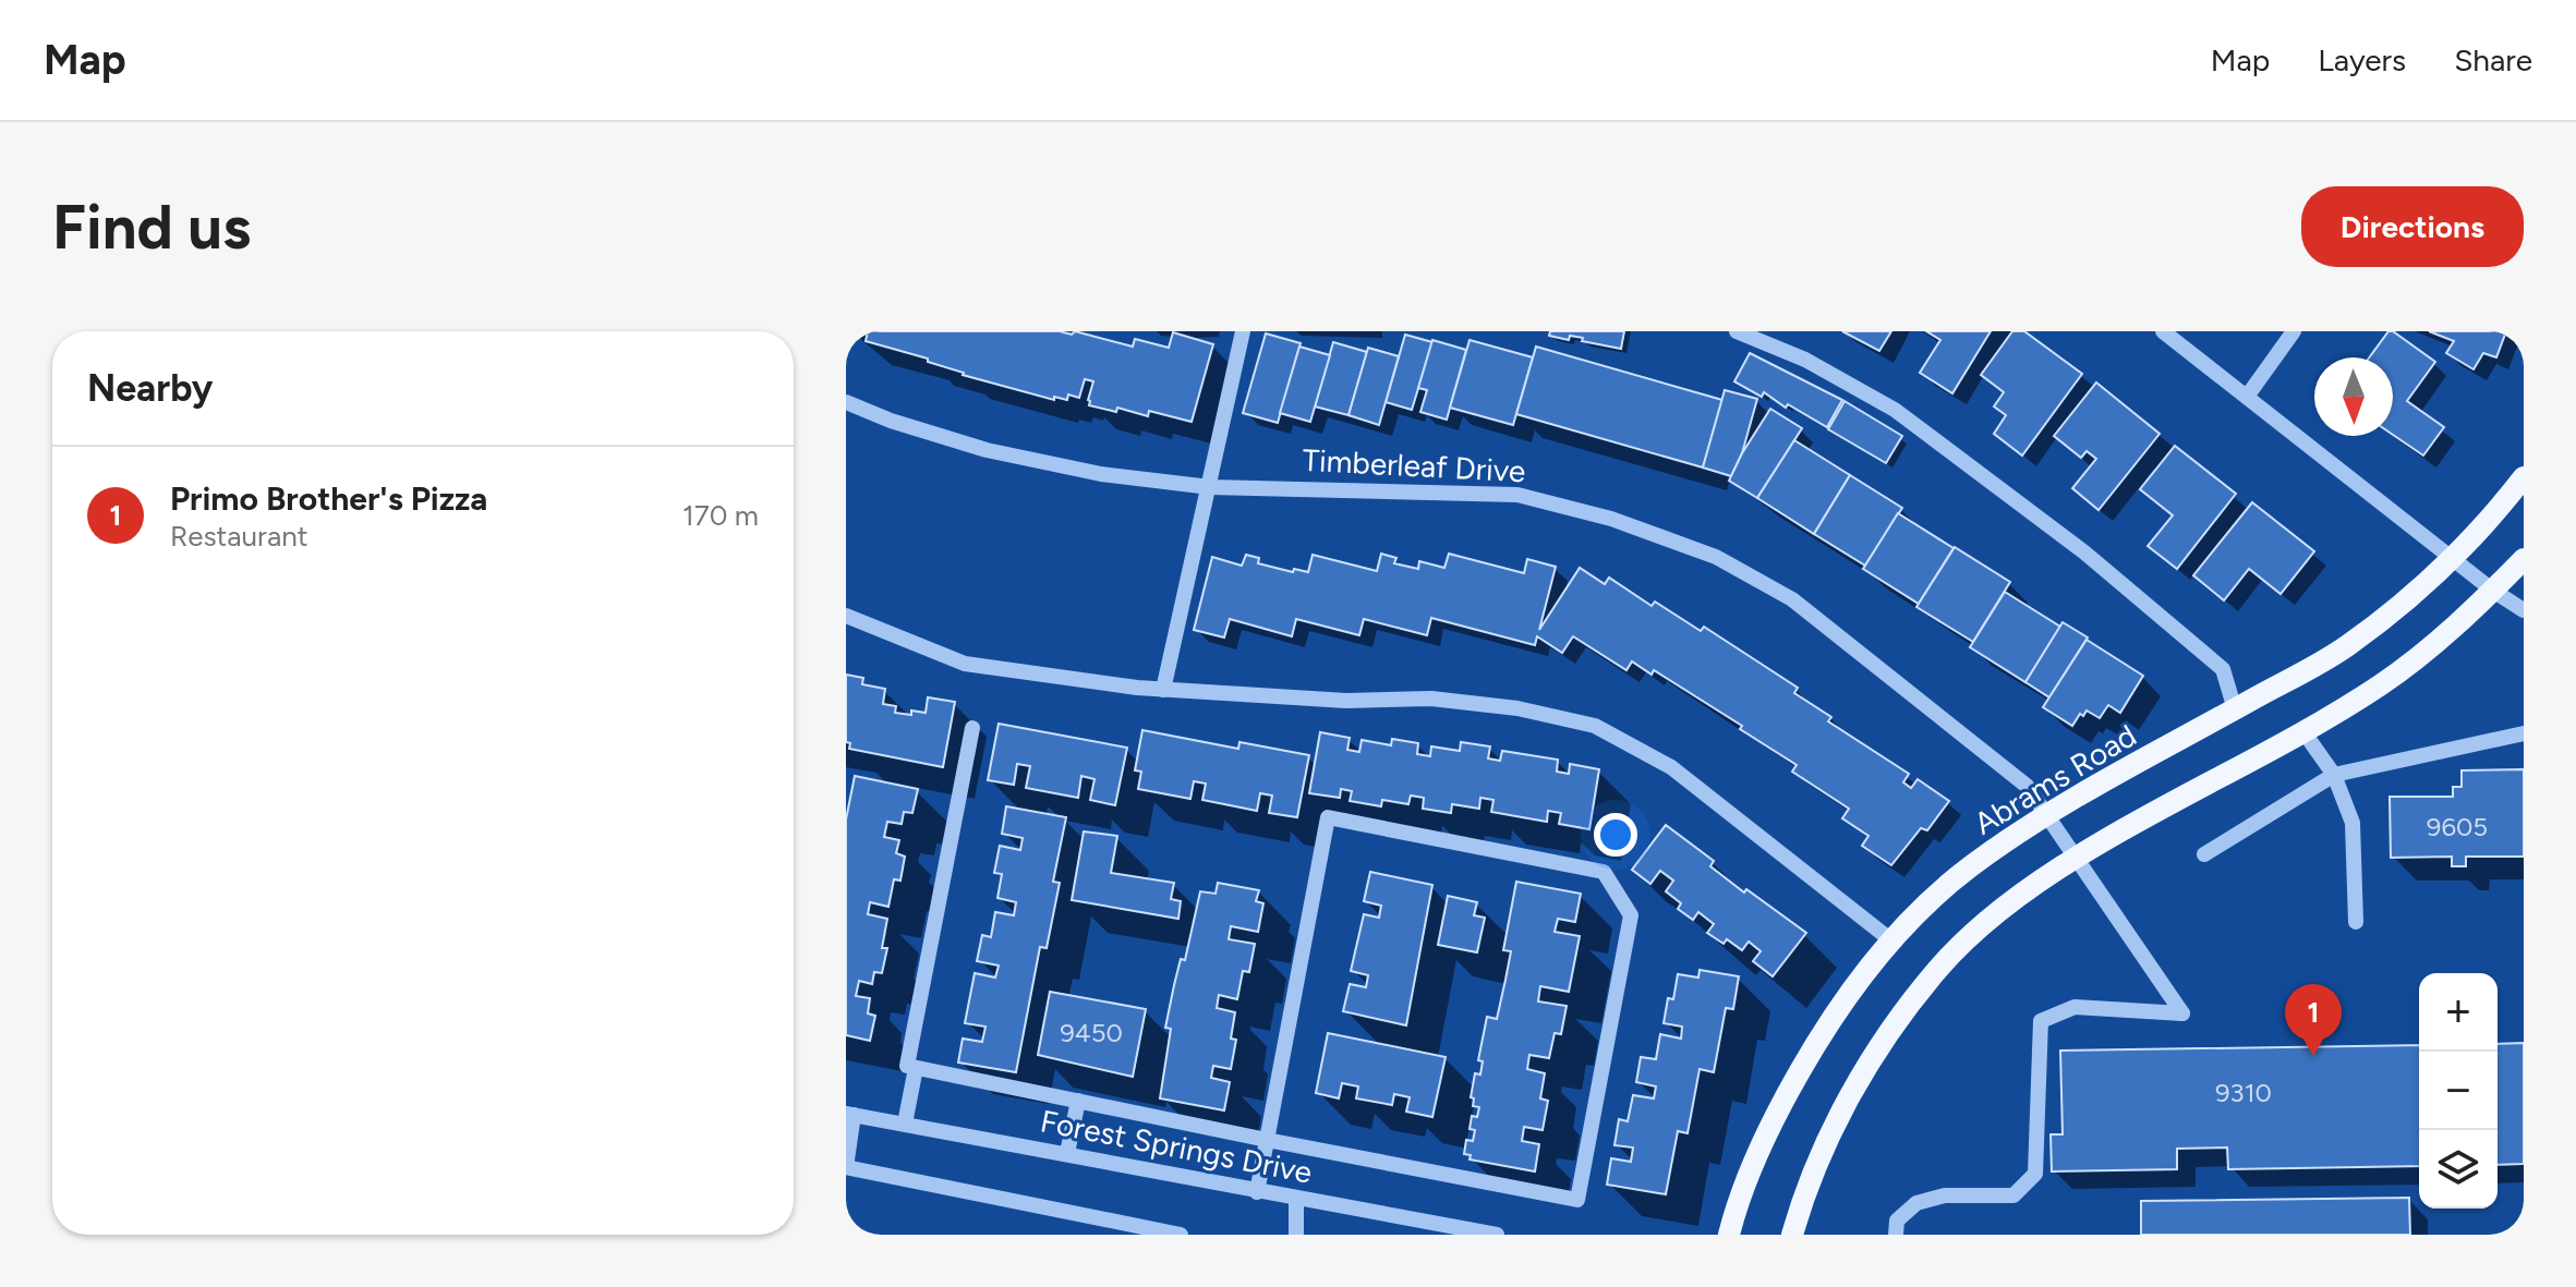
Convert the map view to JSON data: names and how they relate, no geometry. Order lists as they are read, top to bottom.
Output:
{
  "streets": {
    "main road": ["Abrams Road"],
    "street": ["Timberleaf Drive", "Forest Springs Drive"]
  },
  "crossings": [
    ["Timberleaf Drive", "Abrams Road"]
  ],
  "house_numbers": ["9605", "9450", "9310"],
  "north": "bottom",
  "page": {
    "header": "Map",
    "nav": ["Map", "Layers", "Share"],
    "buttons": "Directions",
    "title": "Find us",
    "heading": "Nearby",
    "list": [
      {
        "mark": "1",
        "name": "Primo Brother's Pizza",
        "note": "Restaurant",
        "value": "170 m"
      }
    ],
    "map_buttons": ["+", "−"],
    "pins": "1"
  }
}
